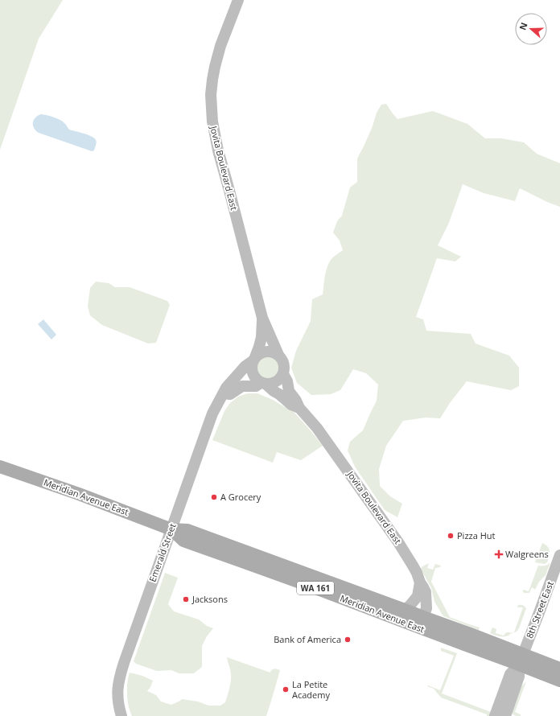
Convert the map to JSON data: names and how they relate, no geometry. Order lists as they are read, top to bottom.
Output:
{
  "streets": {
    "main road": [
      "Jovita Boulevard East",
      "Meridian Avenue East",
      "Emerald Street",
      "WA 161",
      "8th Street East"
    ]
  },
  "crossings": [
    ["Jovita Boulevard East", "Meridian Avenue East"],
    ["Jovita Boulevard East", "Emerald Street"],
    ["Meridian Avenue East", "Emerald Street"],
    ["Meridian Avenue East", "8th Street East"]
  ],
  "places": {
    "other": [
      "A Grocery",
      "Pizza Hut",
      "Jacksons",
      "Bank of America",
      "La Petite Academy"
    ],
    "health": ["Walgreens"]
  },
  "north": "left"
}
